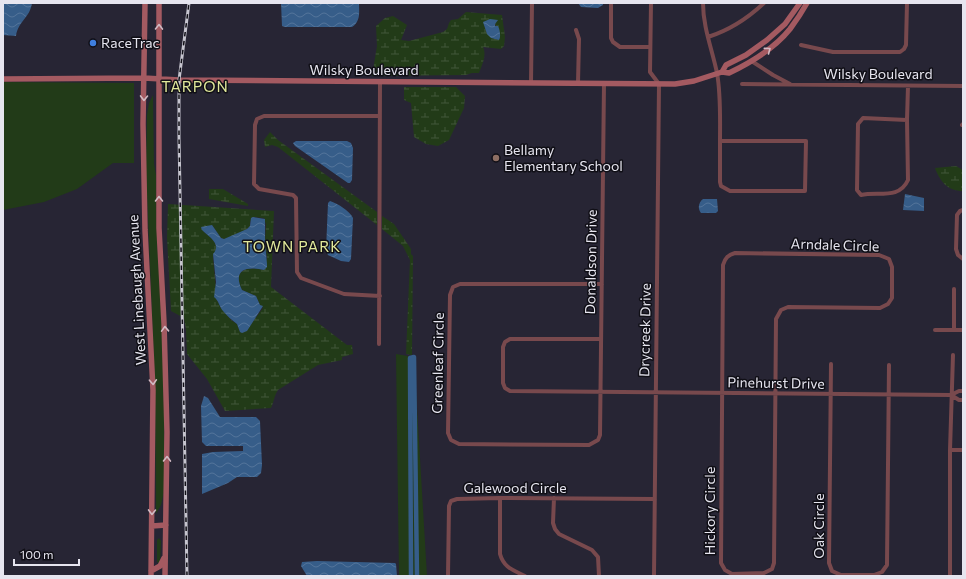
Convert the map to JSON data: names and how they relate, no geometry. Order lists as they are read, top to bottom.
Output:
{
  "streets": {
    "main road": ["Wilsky Boulevard", "West Linebaugh Avenue"],
    "street": [
      "Arndale Circle",
      "Donaldson Drive",
      "Drycreek Drive",
      "Greenleaf Circle",
      "Pinehurst Drive",
      "Galewood Circle",
      "Hickory Circle",
      "Oak Circle"
    ]
  },
  "crossings": [
    ["Wilsky Boulevard", "Donaldson Drive"],
    ["Wilsky Boulevard", "West Linebaugh Avenue"],
    ["Wilsky Boulevard", "Drycreek Drive"],
    ["Arndale Circle", "Pinehurst Drive"],
    ["Arndale Circle", "Hickory Circle"],
    ["Donaldson Drive", "Greenleaf Circle"],
    ["Donaldson Drive", "Pinehurst Drive"],
    ["Drycreek Drive", "Pinehurst Drive"],
    ["Drycreek Drive", "Galewood Circle"],
    ["Pinehurst Drive", "Hickory Circle"],
    ["Pinehurst Drive", "Oak Circle"]
  ],
  "districts": ["TARPON", "TOWN PARK"],
  "places": ["RaceTrac", "Bellamy Elementary School"],
  "scale_bar": "100 m"
}
